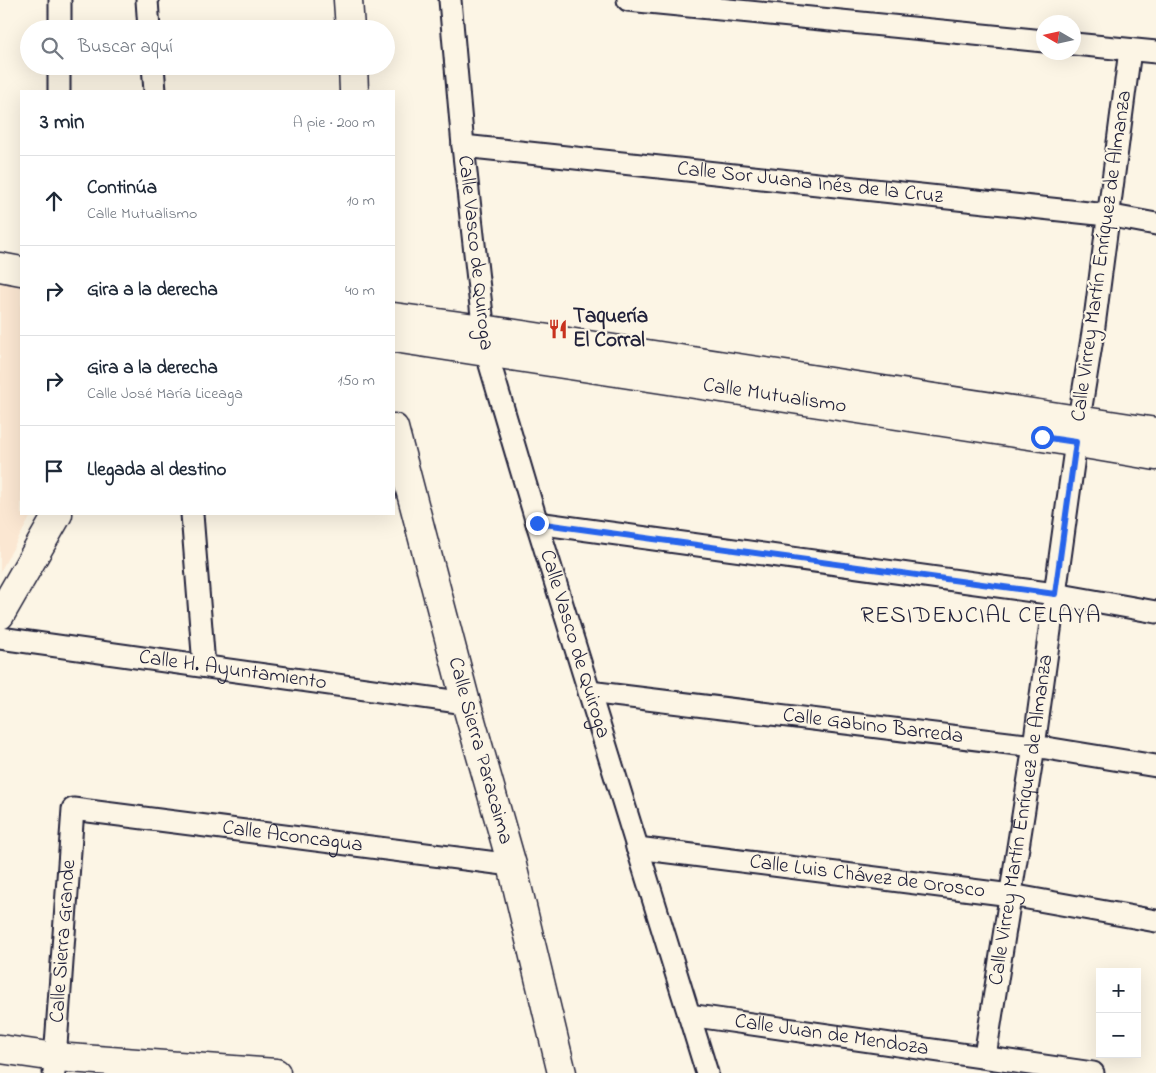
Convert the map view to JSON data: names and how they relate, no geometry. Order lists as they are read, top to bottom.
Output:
{
  "streets": {
    "main road": ["Calle Mutualismo", "Calle Sierra Paracaima"],
    "street": [
      "Calle Sor Juana Inés de la Cruz",
      "Calle Vasco de Quiroga",
      "Calle Virrey Martín Enríquez de Almanza",
      "Calle H. Ayuntamiento",
      "Calle Gabino Barreda",
      "Calle Aconcagua",
      "Calle Luis Chávez de Orosco",
      "Calle Sierra Grande",
      "Calle Juan de Mendoza"
    ]
  },
  "crossings": [
    ["Calle Sor Juana Inés de la Cruz", "Calle Vasco de Quiroga"],
    ["Calle Sor Juana Inés de la Cruz", "Calle Virrey Martín Enríquez de Almanza"],
    ["Calle Vasco de Quiroga", "Calle Mutualismo"],
    ["Calle Vasco de Quiroga", "Calle Gabino Barreda"],
    ["Calle Vasco de Quiroga", "Calle Luis Chávez de Orosco"],
    ["Calle Vasco de Quiroga", "Calle Juan de Mendoza"],
    ["Calle Virrey Martín Enríquez de Almanza", "Calle Mutualismo"],
    ["Calle Virrey Martín Enríquez de Almanza", "Calle Gabino Barreda"],
    ["Calle Virrey Martín Enríquez de Almanza", "Calle Luis Chávez de Orosco"],
    ["Calle Virrey Martín Enríquez de Almanza", "Calle Juan de Mendoza"],
    ["Calle H. Ayuntamiento", "Calle Sierra Paracaima"],
    ["Calle Sierra Paracaima", "Calle Aconcagua"],
    ["Calle Aconcagua", "Calle Sierra Grande"]
  ],
  "districts": ["RESIDENCIAL CELAYA"],
  "places": {
    "restaurant": ["Taquería El Corral"]
  },
  "north": "left",
  "page": {
    "search": "Buscar aquí",
    "heading": ["3 min", "A pie · 200 m"],
    "list": [
      ["Continúa", "Calle Mutualismo", "10 m"],
      ["Gira a la derecha", "40 m"],
      ["Gira a la derecha", "Calle José María Liceaga", "150 m"],
      "Llegada al destino"
    ],
    "map_buttons": ["+", "−"]
  }
}
